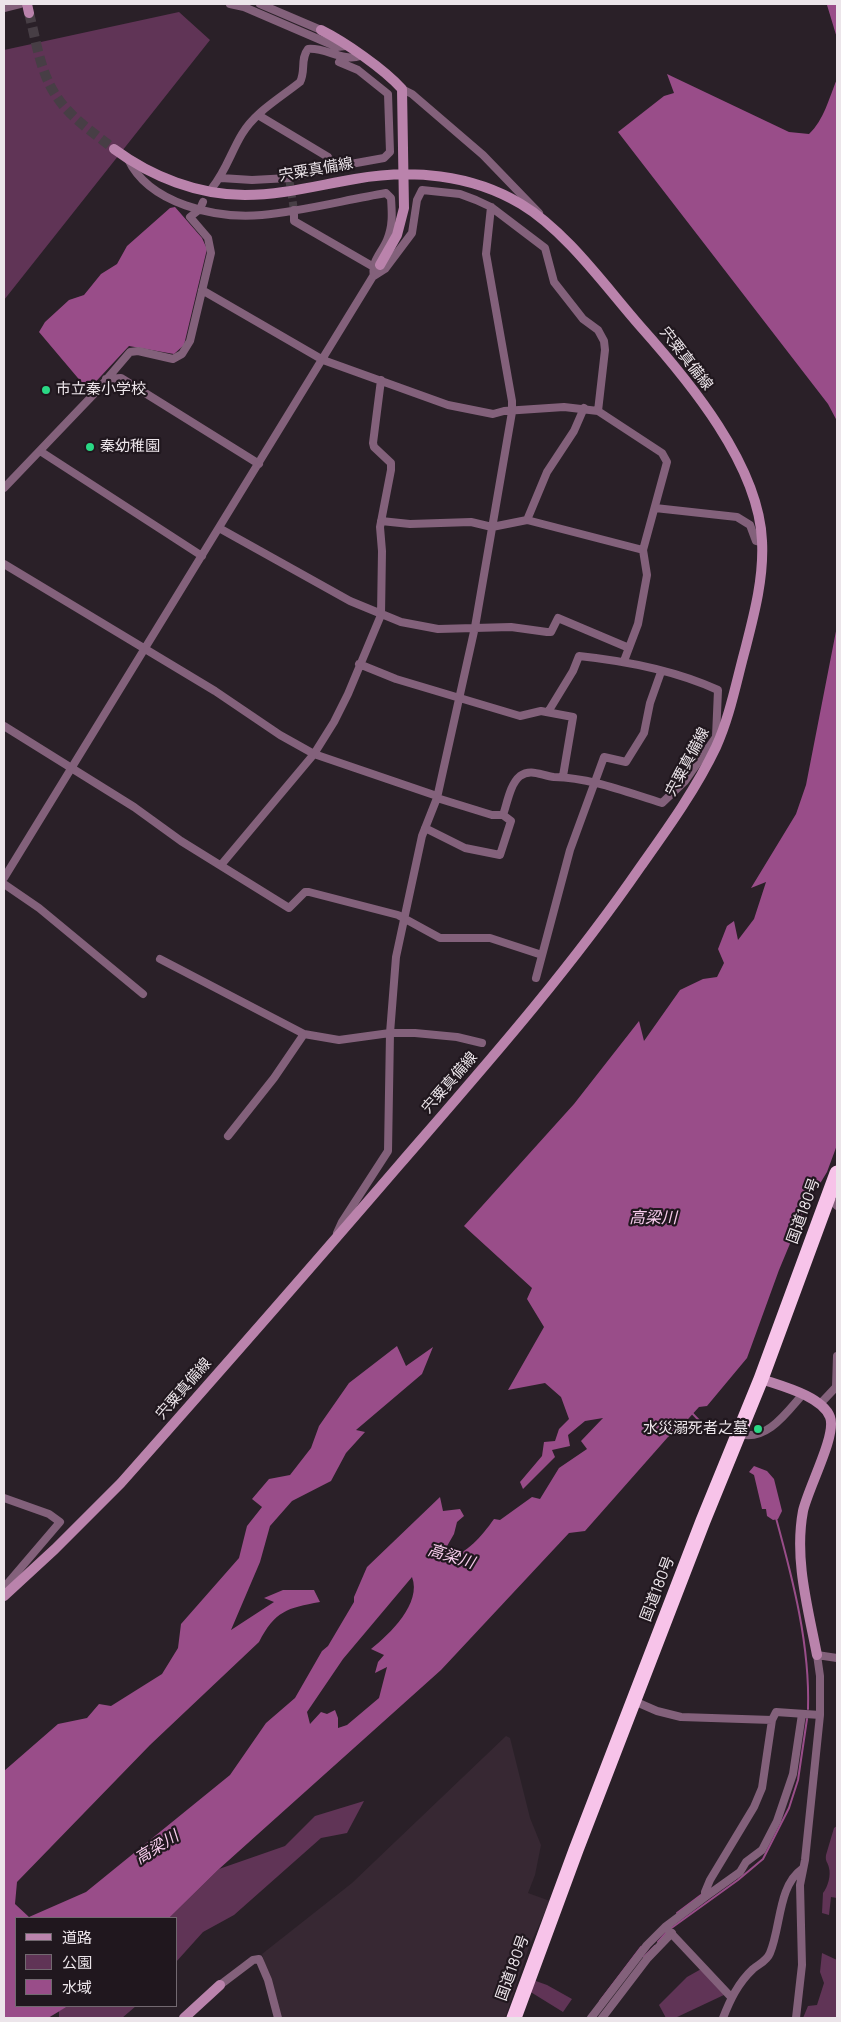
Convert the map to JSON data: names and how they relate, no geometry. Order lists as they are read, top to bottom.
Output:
{
  "streets": {
    "highway": ["国道180号"],
    "main road": ["宍粟真備線"]
  },
  "water": ["高梁川"],
  "places": ["市立秦小学校", "秦幼稚園", "水災溺死者之墓"],
  "legend": ["道路", "公園", "水域"]
}
